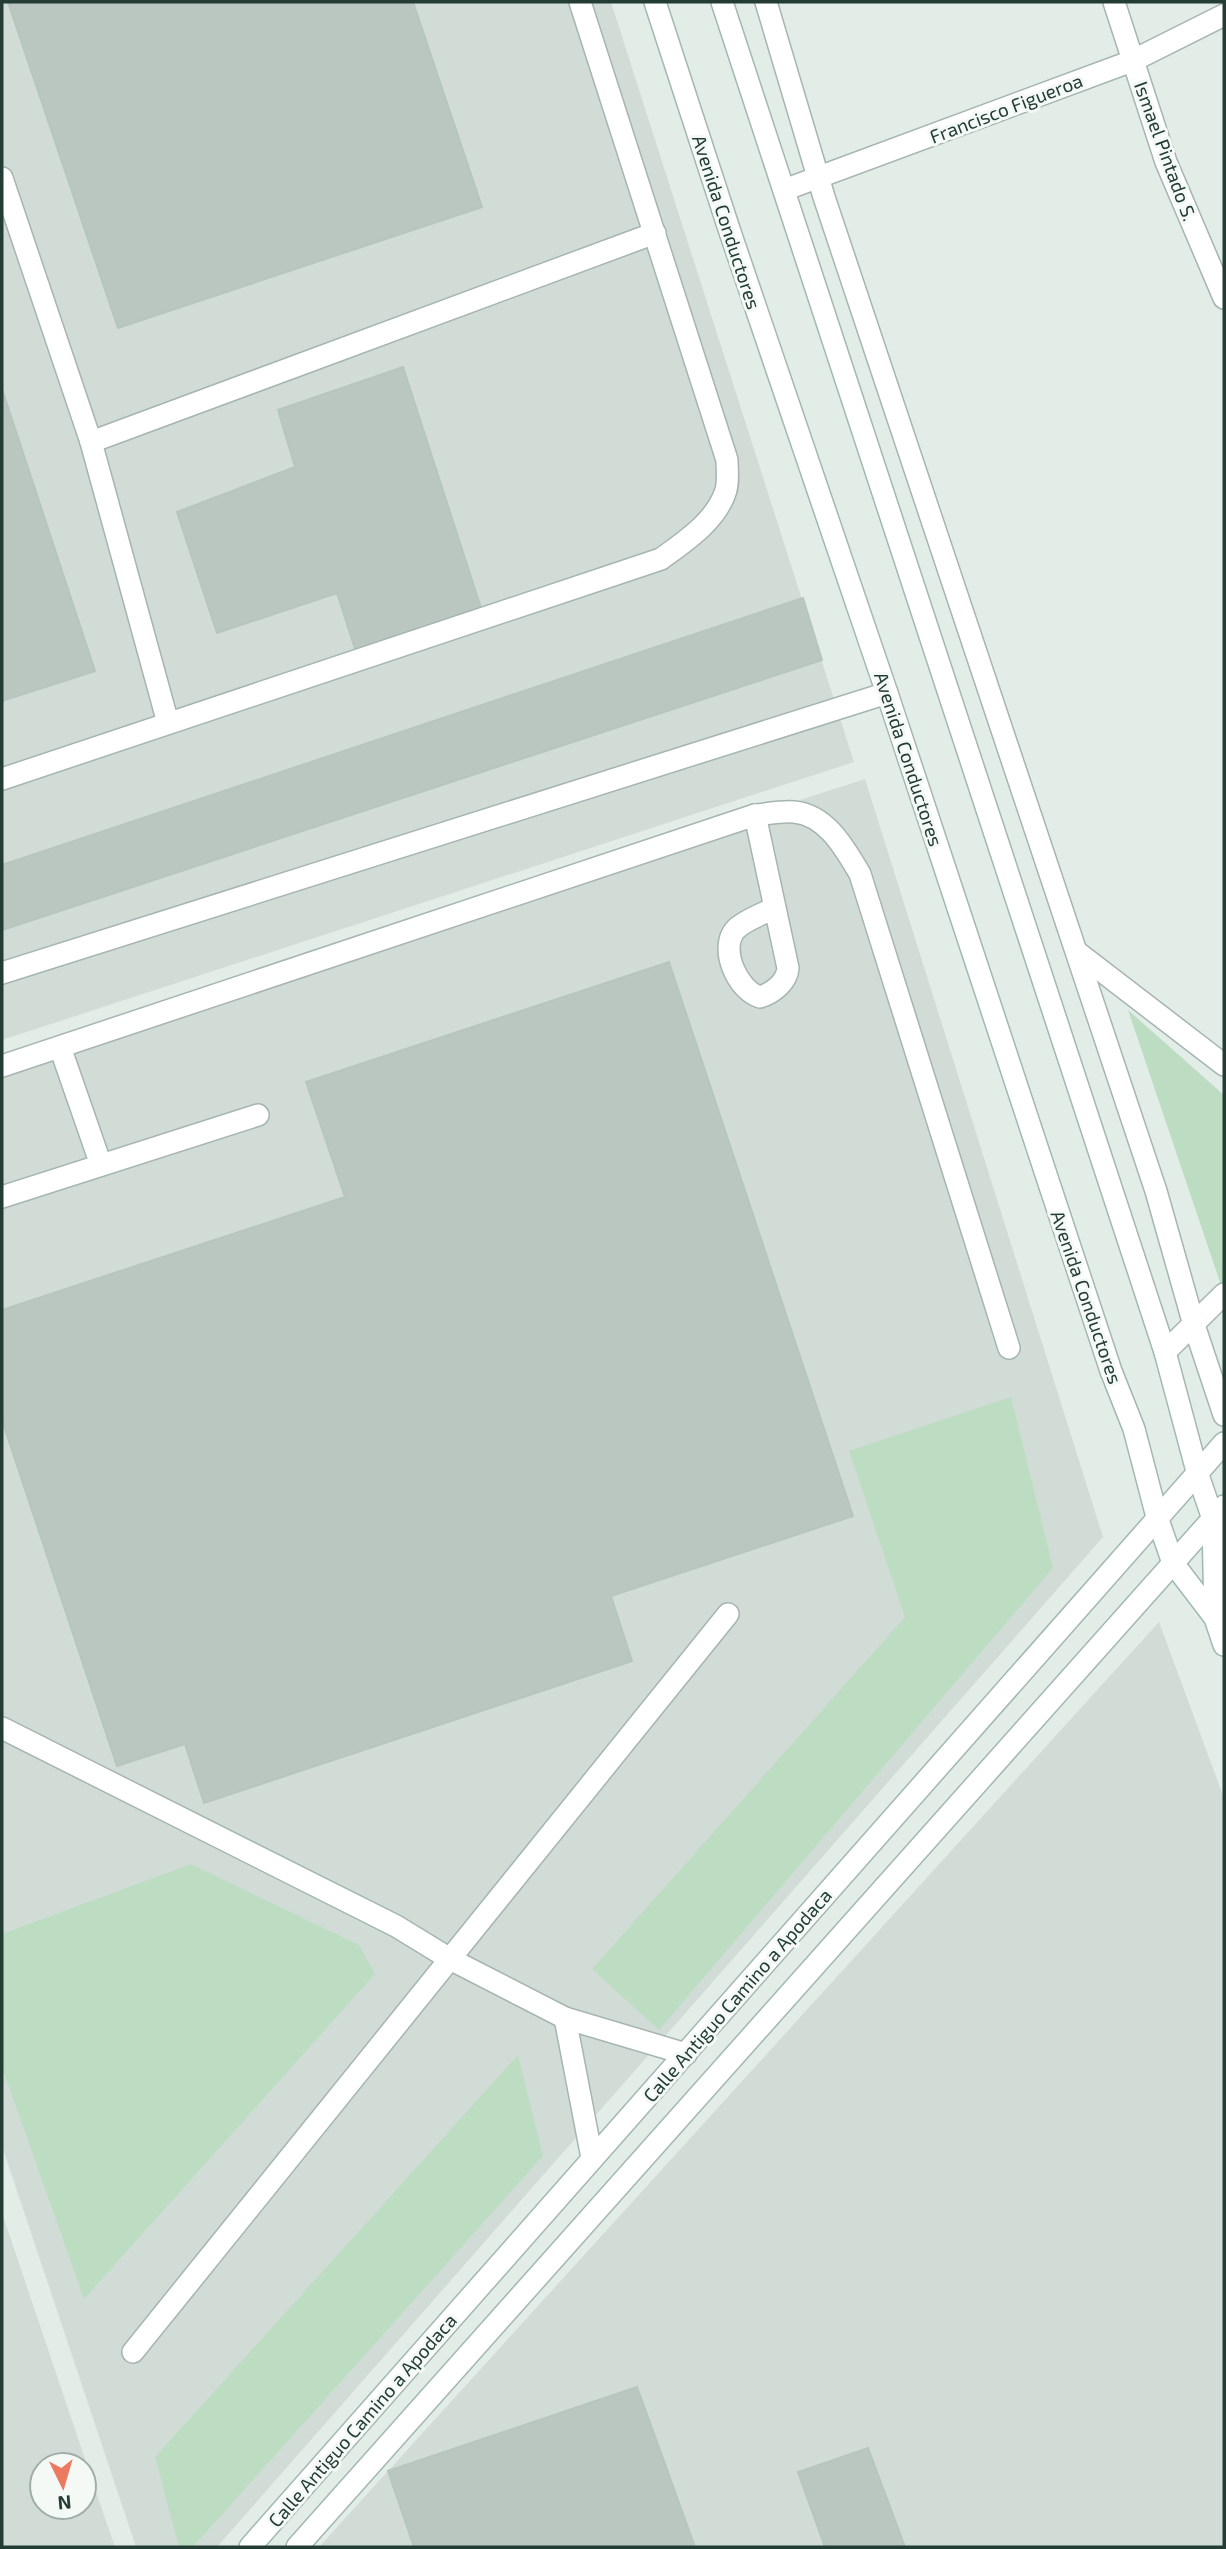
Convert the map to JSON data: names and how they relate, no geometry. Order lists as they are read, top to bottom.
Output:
{
  "streets": {
    "street": [
      "Francisco Figueroa",
      "Ismael Pintado S.",
      "Avenida Conductores",
      "Calle Antiguo Camino a Apodaca"
    ]
  },
  "crossings": [
    ["Francisco Figueroa", "Ismael Pintado S."],
    ["Avenida Conductores", "Calle Antiguo Camino a Apodaca"]
  ],
  "north": "bottom"
}
